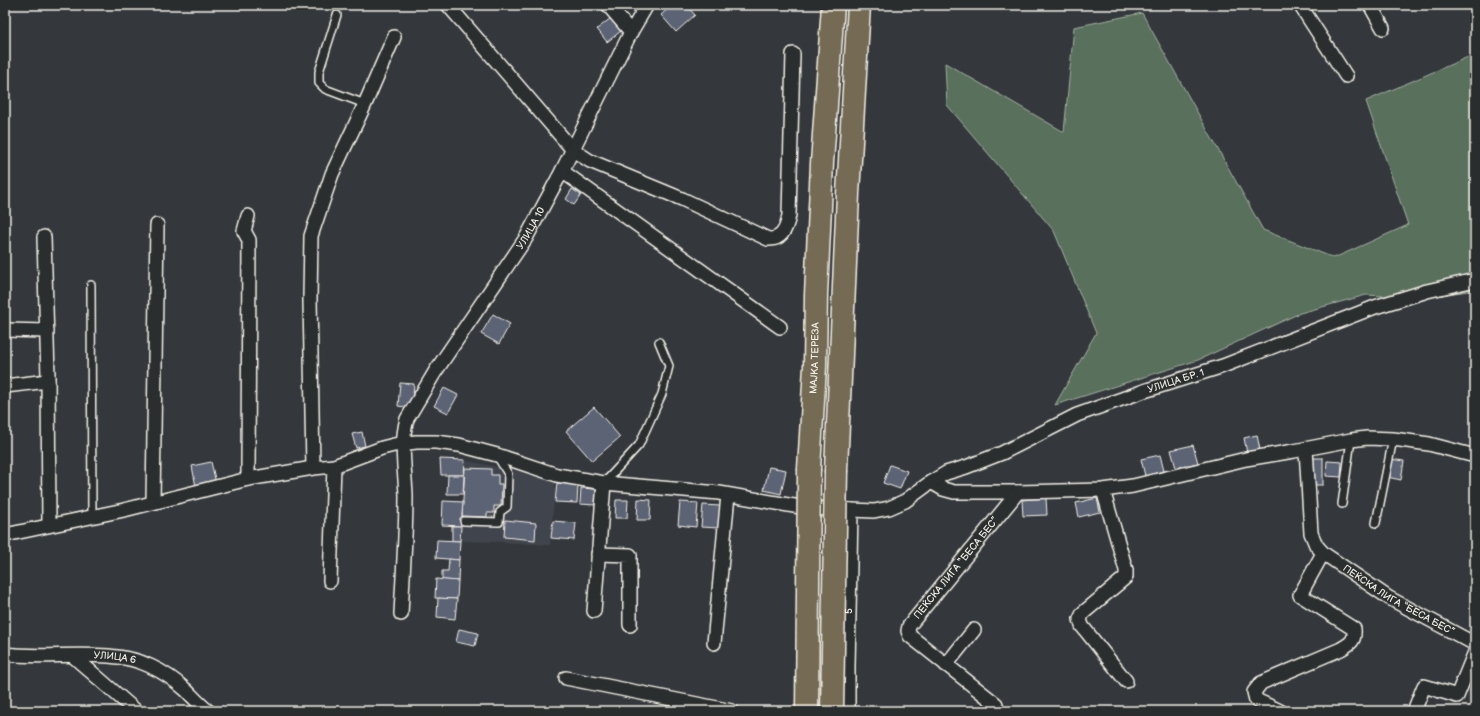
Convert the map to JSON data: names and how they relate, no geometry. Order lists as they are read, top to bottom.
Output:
{
  "streets": {
    "highway": ["МАЈКА ТЕРЕЗА"],
    "street": [
      "УЛИЦА 10",
      "УЛИЦА БР. 1",
      "ПЕЌСКА ЛИГА “БЕСА БЕС”",
      "5",
      "УЛИЦА 6"
    ]
  },
  "crossings": [
    ["УЛИЦА 10", "УЛИЦА БР. 1"],
    ["УЛИЦА БР. 1", "5"]
  ]
}
